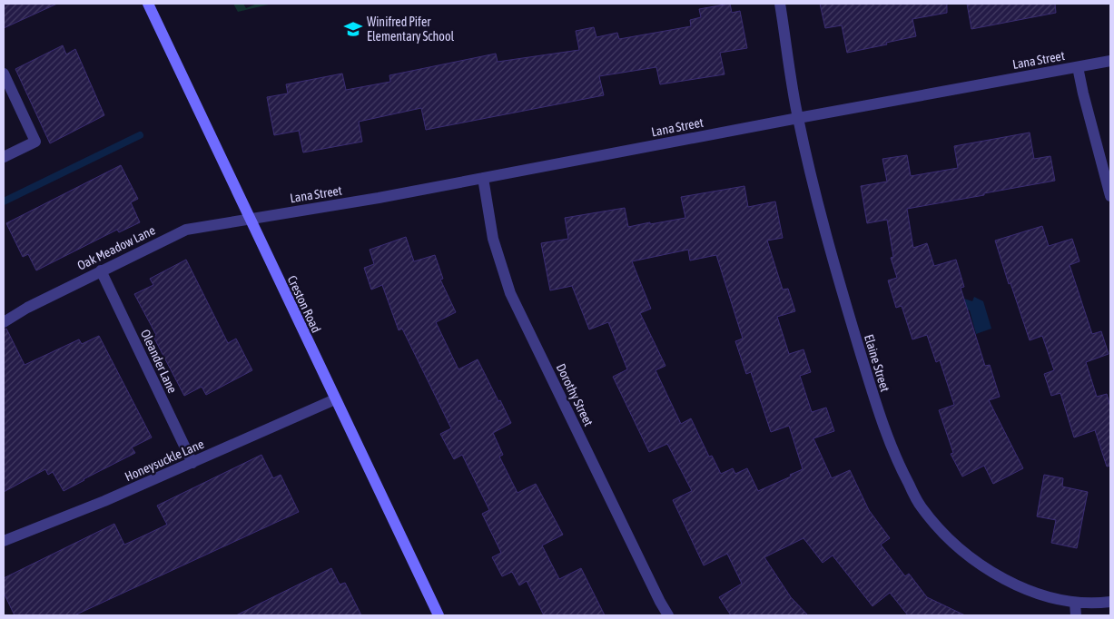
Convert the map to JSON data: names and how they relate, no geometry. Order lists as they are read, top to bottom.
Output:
{
  "streets": {
    "main road": ["Creston Road"],
    "street": [
      "Lana Street",
      "Oak Meadow Lane",
      "Oleander Lane",
      "Elaine Street",
      "Dorothy Street",
      "Honeysuckle Lane"
    ]
  },
  "crossings": [
    ["Lana Street", "Oak Meadow Lane"],
    ["Lana Street", "Creston Road"],
    ["Lana Street", "Elaine Street"],
    ["Lana Street", "Dorothy Street"],
    ["Oak Meadow Lane", "Creston Road"],
    ["Oak Meadow Lane", "Oleander Lane"],
    ["Creston Road", "Honeysuckle Lane"],
    ["Oleander Lane", "Honeysuckle Lane"]
  ],
  "places": {
    "school or university": ["Winifred Pifer Elementary School"]
  }
}
